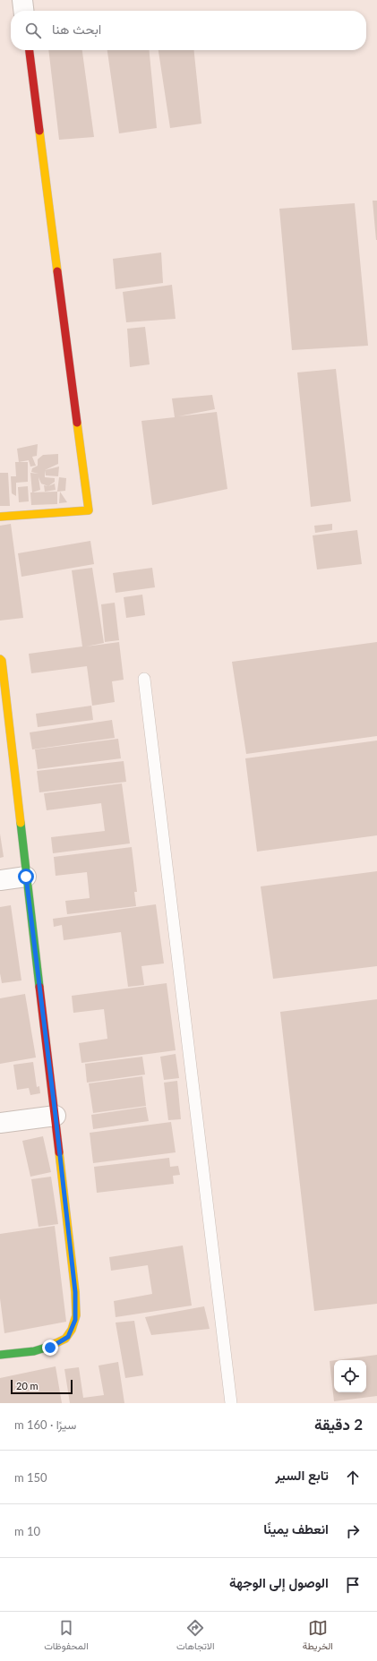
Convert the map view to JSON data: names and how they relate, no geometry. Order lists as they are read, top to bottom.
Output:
{
  "scale_bar": "20 m",
  "page": {
    "search": "ابحث هنا",
    "scale": "20 m",
    "heading": ["2 دقيقة", "سيرًا · 160 m"],
    "list": [
      ["تابع السير", "150 m"],
      ["انعطف يمينًا", "10 m"],
      "الوصول إلى الوجهة"
    ],
    "nav": ["الخريطة", "الاتجاهات", "المحفوظات"]
  }
}
